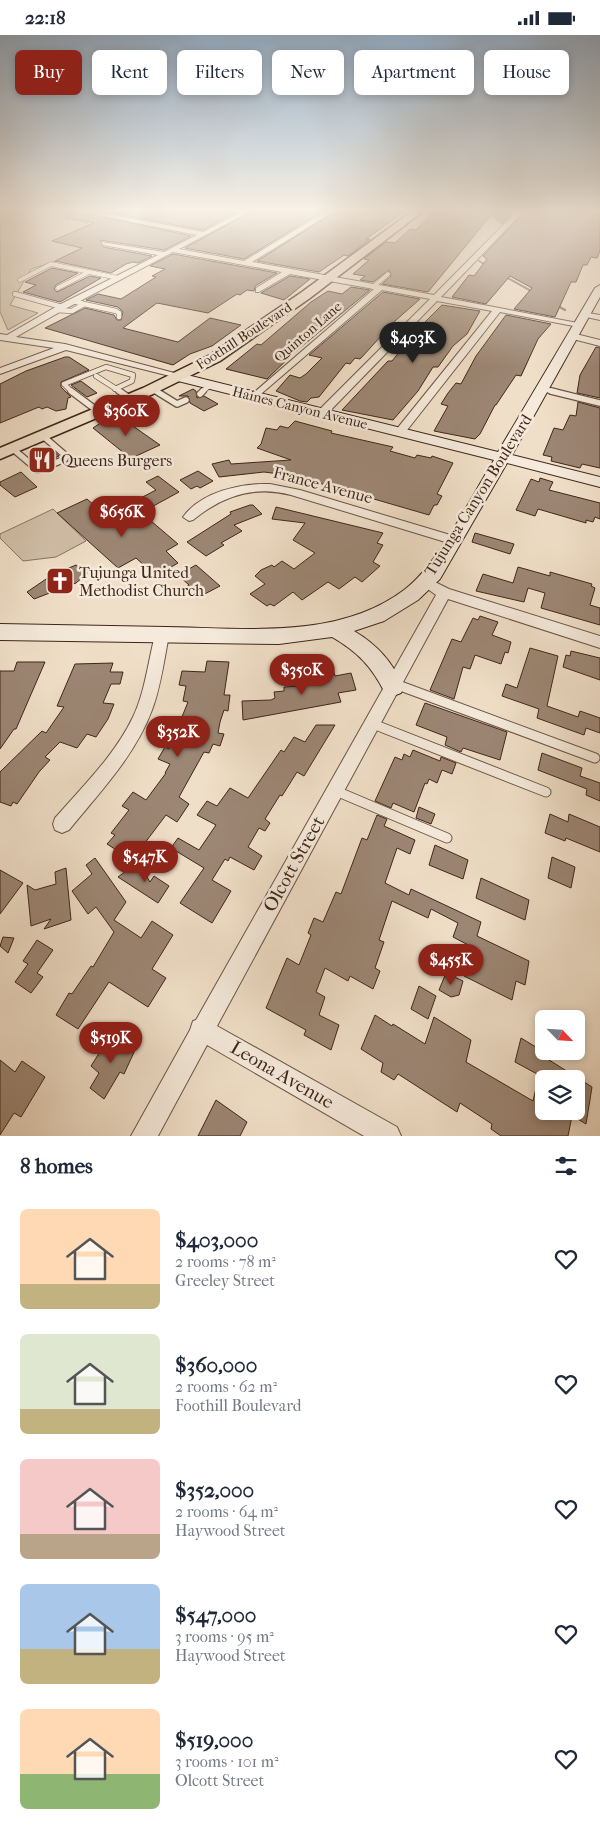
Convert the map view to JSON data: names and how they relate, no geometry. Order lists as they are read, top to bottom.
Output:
{
  "streets": {
    "main road": ["Foothill Boulevard", "Haines Canyon Avenue", "Tujunga Canyon Boulevard"],
    "street": [
      "Quinton Lane",
      "France Avenue",
      "Olcott Street",
      "Leona Avenue"
    ]
  },
  "crossings": [
    ["Quinton Lane", "Haines Canyon Avenue"],
    ["Foothill Boulevard", "Haines Canyon Avenue"],
    ["Haines Canyon Avenue", "Tujunga Canyon Boulevard"],
    ["France Avenue", "Tujunga Canyon Boulevard"],
    ["Olcott Street", "Leona Avenue"]
  ],
  "places": {
    "restaurant": ["Queens Burgers"],
    "church": ["Tujunga United Methodist Church"]
  },
  "north": "bottom right",
  "page": {
    "status": "22:18",
    "chip": [
      "Buy",
      "Rent",
      "Filters",
      "New",
      "Apartment",
      "House"
    ],
    "price": [
      "$403K",
      "$360K",
      "$656K",
      "$350K",
      "$352K",
      "$547K",
      "$455K",
      "$519K"
    ],
    "heading": "8 homes",
    "list": [
      {
        "name": "$403,000",
        "note": "2 rooms · 78 m² · Greeley Street"
      },
      {
        "name": "$360,000",
        "note": "2 rooms · 62 m² · Foothill Boulevard"
      },
      {
        "name": "$352,000",
        "note": "2 rooms · 64 m² · Haywood Street"
      },
      {
        "name": "$547,000",
        "note": "3 rooms · 95 m² · Haywood Street"
      },
      {
        "name": "$519,000",
        "note": "3 rooms · 101 m² · Olcott Street"
      }
    ]
  }
}
